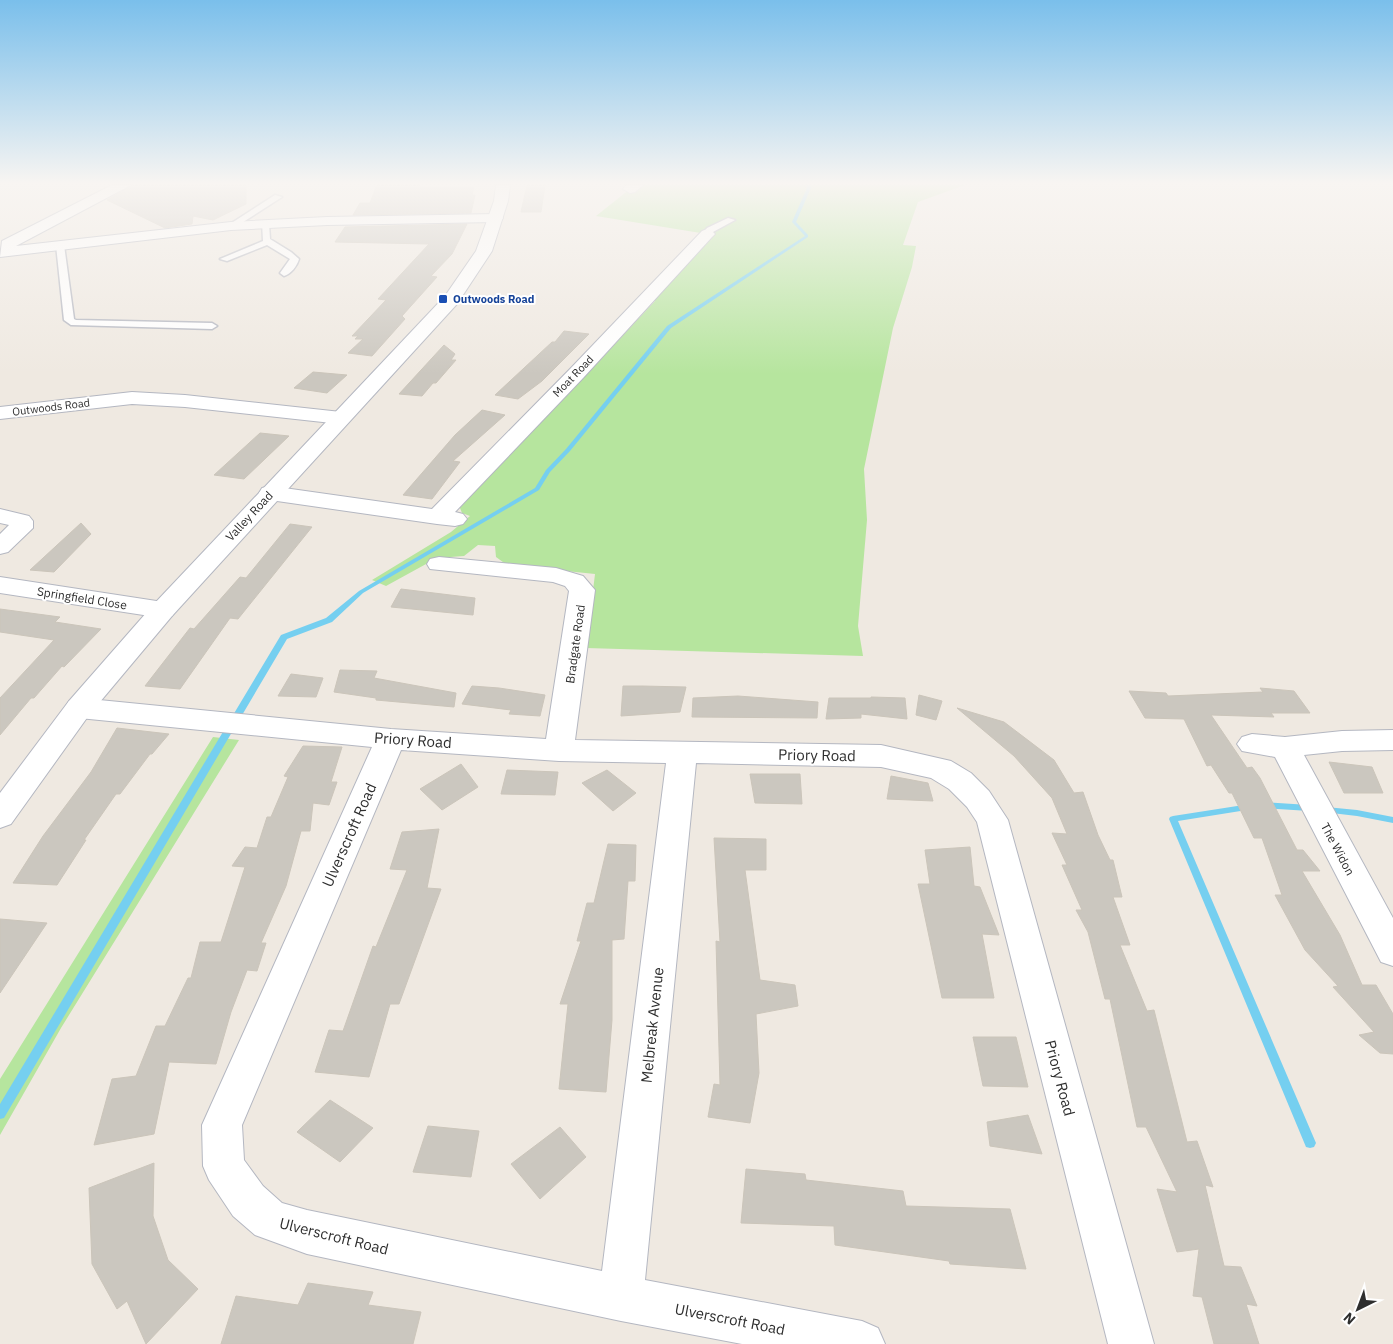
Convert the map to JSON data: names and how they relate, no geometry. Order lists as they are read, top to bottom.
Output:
{
  "streets": {
    "street": [
      "Moat Road",
      "Outwoods Road",
      "Valley Road",
      "Springfield Close",
      "Bradgate Road",
      "Priory Road",
      "Ulverscroft Road",
      "The Widon",
      "Melbreak Avenue"
    ]
  },
  "crossings": [
    ["Moat Road", "Valley Road"],
    ["Outwoods Road", "Valley Road"],
    ["Valley Road", "Springfield Close"],
    ["Valley Road", "Priory Road"],
    ["Bradgate Road", "Priory Road"],
    ["Priory Road", "Ulverscroft Road"],
    ["Priory Road", "Melbreak Avenue"],
    ["Ulverscroft Road", "Melbreak Avenue"]
  ],
  "places": {
    "transit": ["Outwoods Road"]
  },
  "north": "bottom left"
}
